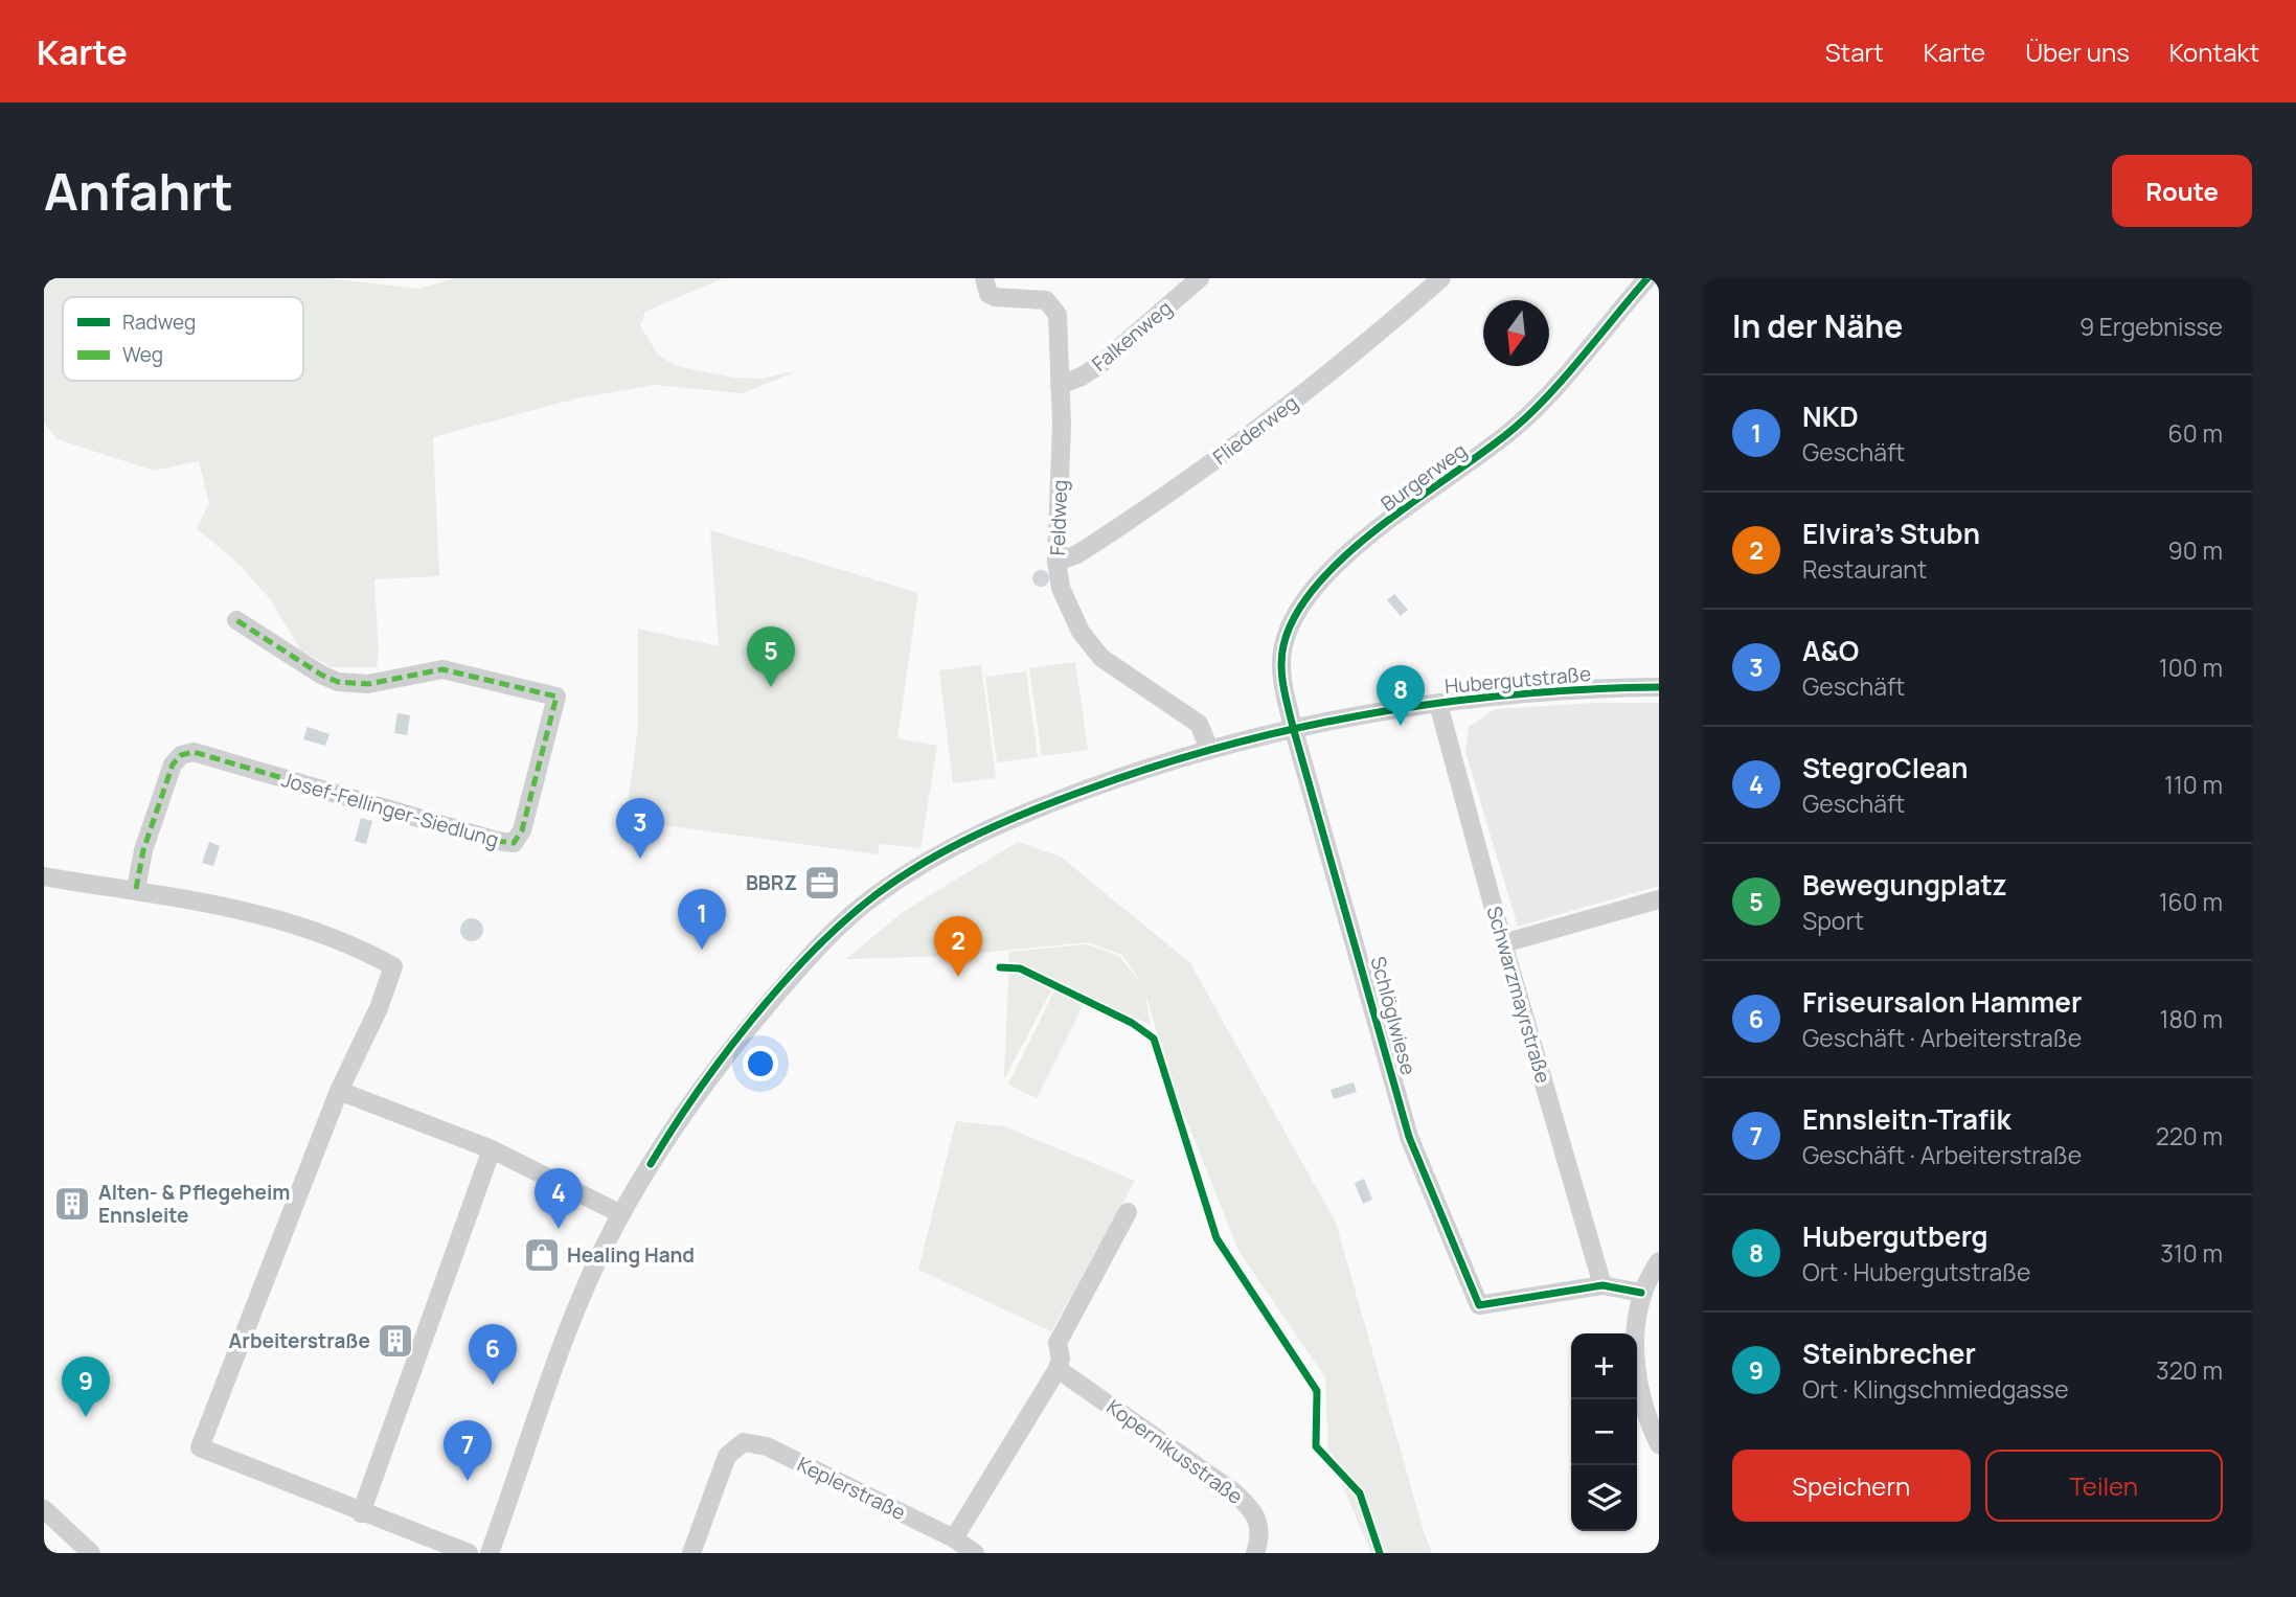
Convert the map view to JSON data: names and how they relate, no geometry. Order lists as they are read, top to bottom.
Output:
{
  "streets": {
    "street": [
      "Falkenweg",
      "Fliederweg",
      "Burgerweg",
      "Feldweg",
      "Hubergutstraße",
      "Josef-Fellinger-Siedlung",
      "Schwarzmayrstraße",
      "Schlöglwiese",
      "Kopernikusstraße",
      "Keplerstraße"
    ]
  },
  "crossings": [
    ["Falkenweg", "Feldweg"],
    ["Fliederweg", "Feldweg"],
    ["Burgerweg", "Hubergutstraße"],
    ["Burgerweg", "Schlöglwiese"],
    ["Feldweg", "Hubergutstraße"],
    ["Hubergutstraße", "Schwarzmayrstraße"],
    ["Hubergutstraße", "Schlöglwiese"],
    ["Schwarzmayrstraße", "Schlöglwiese"]
  ],
  "places": {
    "office": ["BBRZ"],
    "building": ["Alten- & Pflegeheim Ennsleite", "Arbeiterstraße"],
    "shop": ["Healing Hand"]
  },
  "legend": ["Radweg", "Weg"],
  "north": "bottom",
  "page": {
    "header": "Karte",
    "nav": [
      "Start",
      "Karte",
      "Über uns",
      "Kontakt"
    ],
    "buttons": [
      "Route",
      ["Speichern", "Teilen"]
    ],
    "title": "Anfahrt",
    "heading": ["In der Nähe", "9 Ergebnisse"],
    "list": [
      {
        "mark": "1",
        "name": "NKD",
        "note": "Geschäft",
        "value": "60 m"
      },
      {
        "mark": "2",
        "name": "Elvira's Stubn",
        "note": "Restaurant",
        "value": "90 m"
      },
      {
        "mark": "3",
        "name": "A&O",
        "note": "Geschäft",
        "value": "100 m"
      },
      {
        "mark": "4",
        "name": "StegroClean",
        "note": "Geschäft",
        "value": "110 m"
      },
      {
        "mark": "5",
        "name": "Bewegungplatz",
        "note": "Sport",
        "value": "160 m"
      },
      {
        "mark": "6",
        "name": "Friseursalon Hammer",
        "note": "Geschäft · Arbeiterstraße",
        "value": "180 m"
      },
      {
        "mark": "7",
        "name": "Ennsleitn-Trafik",
        "note": "Geschäft · Arbeiterstraße",
        "value": "220 m"
      },
      {
        "mark": "8",
        "name": "Hubergutberg",
        "note": "Ort · Hubergutstraße",
        "value": "310 m"
      },
      {
        "mark": "9",
        "name": "Steinbrecher",
        "note": "Ort · Klingschmiedgasse",
        "value": "320 m"
      }
    ],
    "pins": [
      "5",
      "8",
      "3",
      "1",
      "2",
      "4",
      "6",
      "9",
      "7"
    ],
    "map_buttons": ["+", "−"]
  }
}
